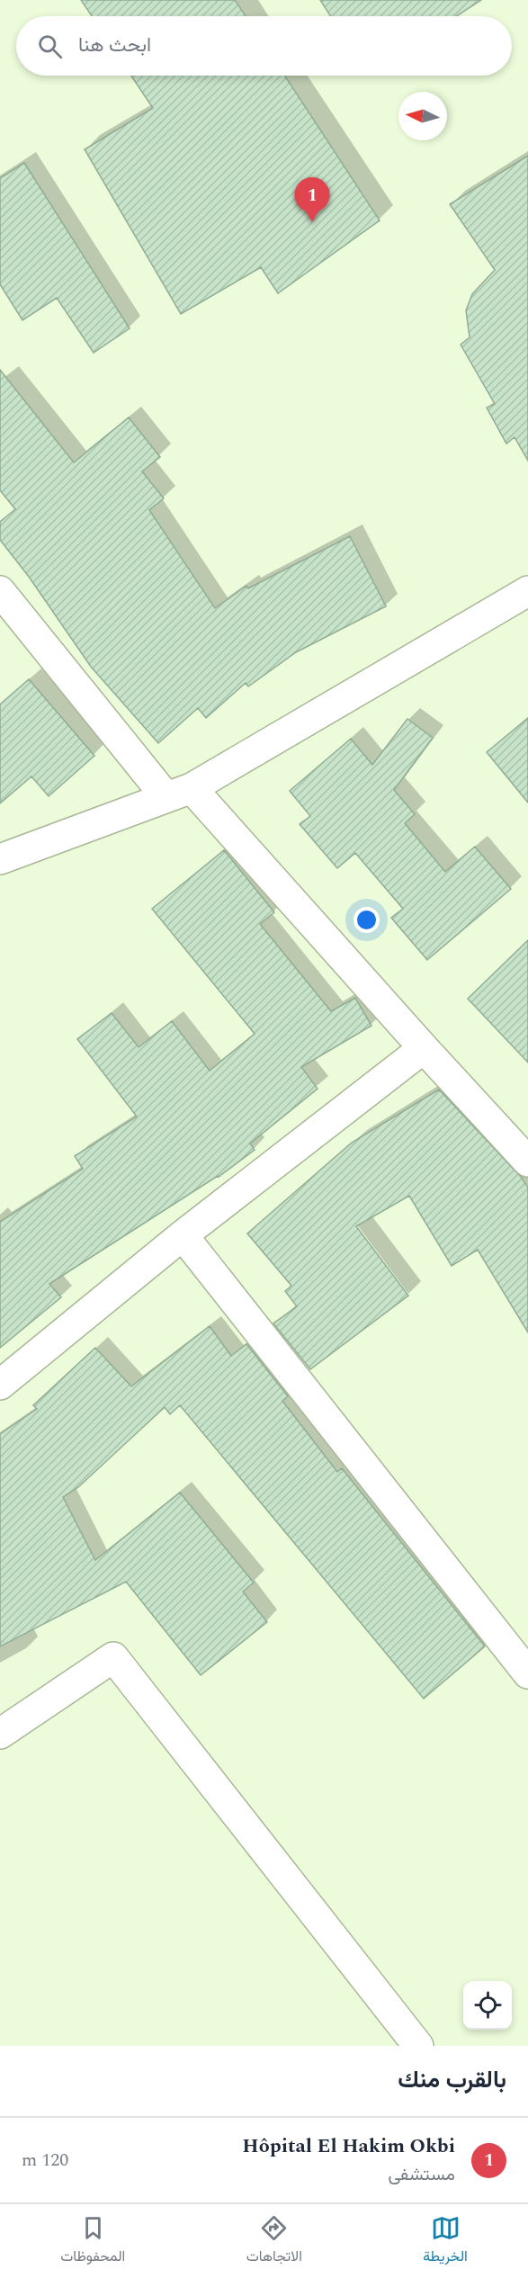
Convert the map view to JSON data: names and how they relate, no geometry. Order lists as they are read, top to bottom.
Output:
{
  "north": "left",
  "page": {
    "search": "ابحث هنا",
    "pins": "1",
    "heading": "بالقرب منك",
    "list": [
      {
        "mark": "1",
        "name": "Hôpital El Hakim Okbi",
        "note": "مستشفى",
        "value": "120 m"
      }
    ],
    "nav": ["الخريطة", "الاتجاهات", "المحفوظات"]
  }
}
